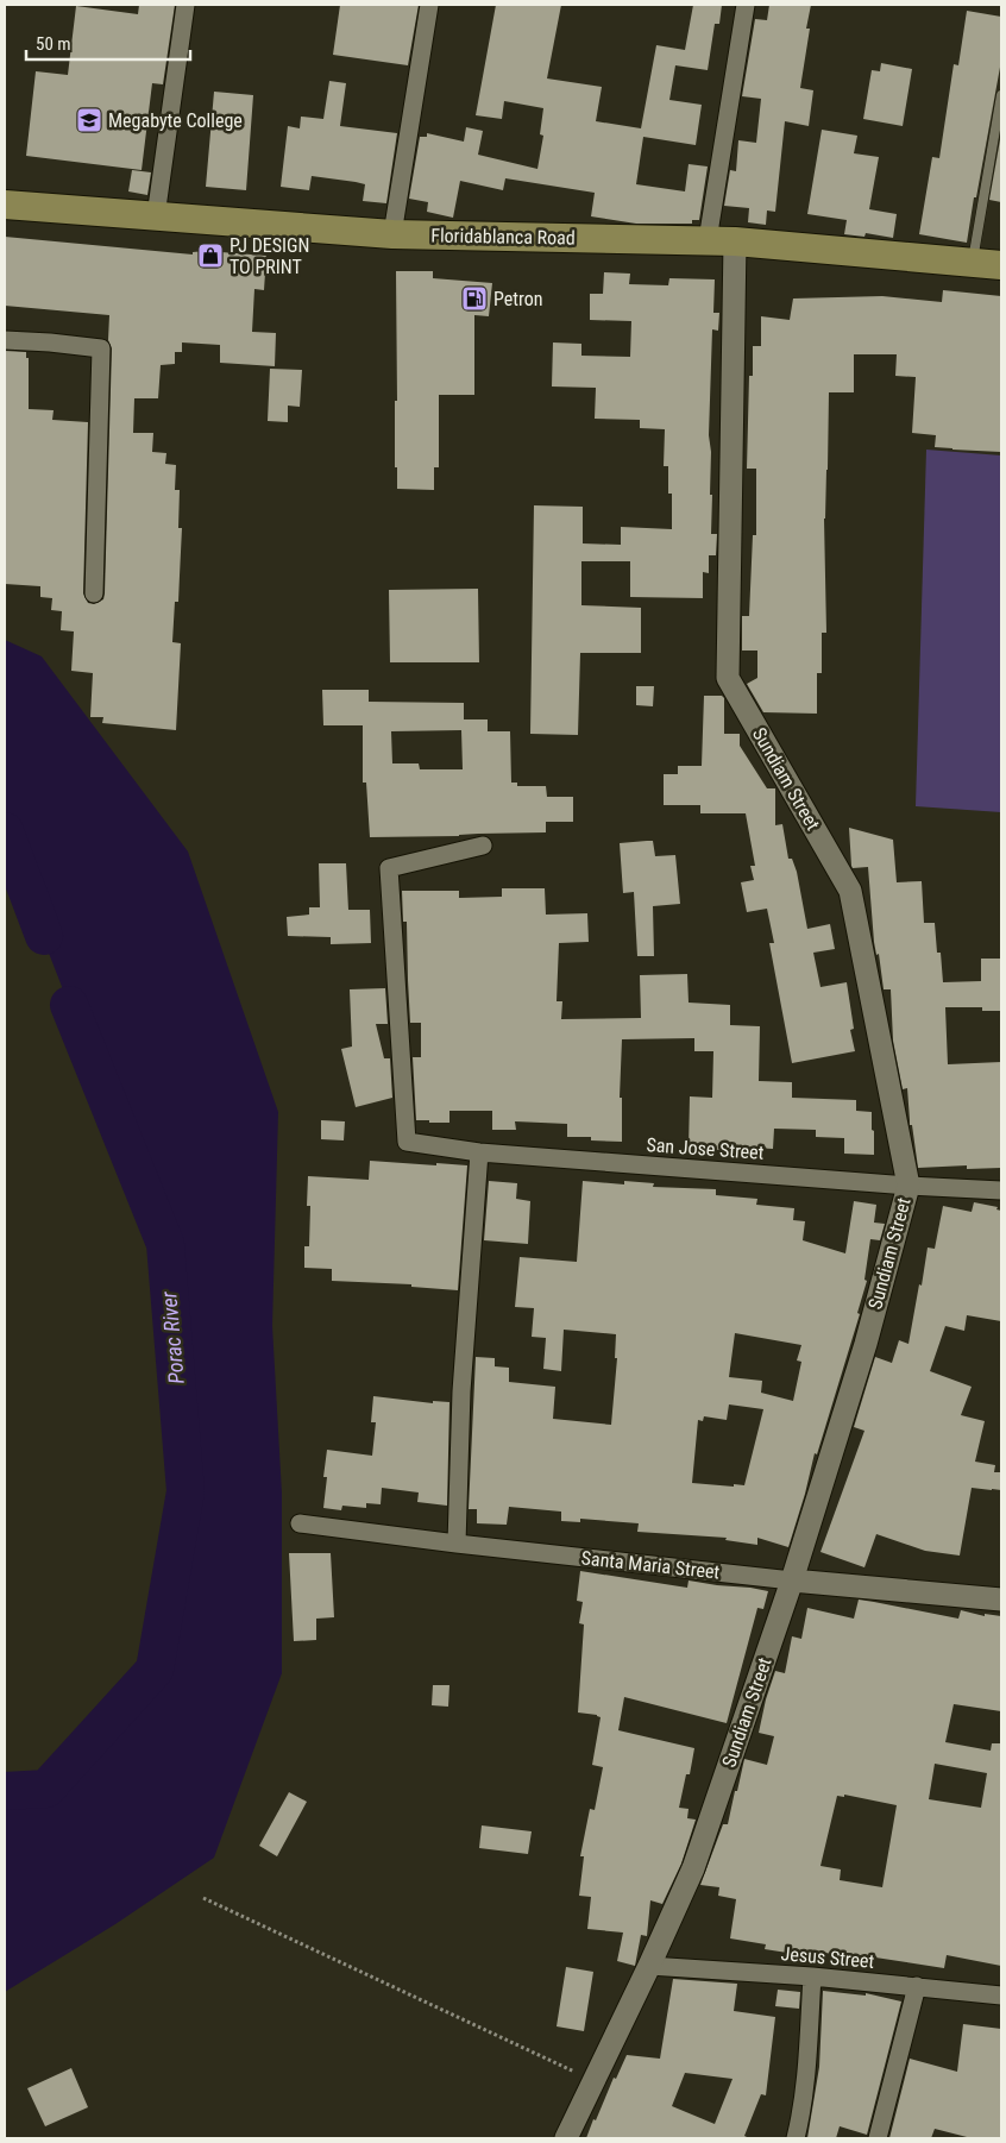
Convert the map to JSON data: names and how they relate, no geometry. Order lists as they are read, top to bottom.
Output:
{
  "streets": {
    "main road": ["Floridablanca Road"],
    "street": [
      "Sundiam Street",
      "San Jose Street",
      "Santa Maria Street",
      "Jesus Street"
    ]
  },
  "crossings": [
    ["Floridablanca Road", "Sundiam Street"],
    ["Sundiam Street", "San Jose Street"],
    ["Sundiam Street", "Santa Maria Street"],
    ["Sundiam Street", "Jesus Street"]
  ],
  "water": ["Porac River"],
  "places": {
    "school or university": ["Megabyte College"],
    "shop": ["PJ DESIGN TO PRINT"],
    "fuel station": ["Petron"]
  },
  "scale_bar": "50 m"
}
